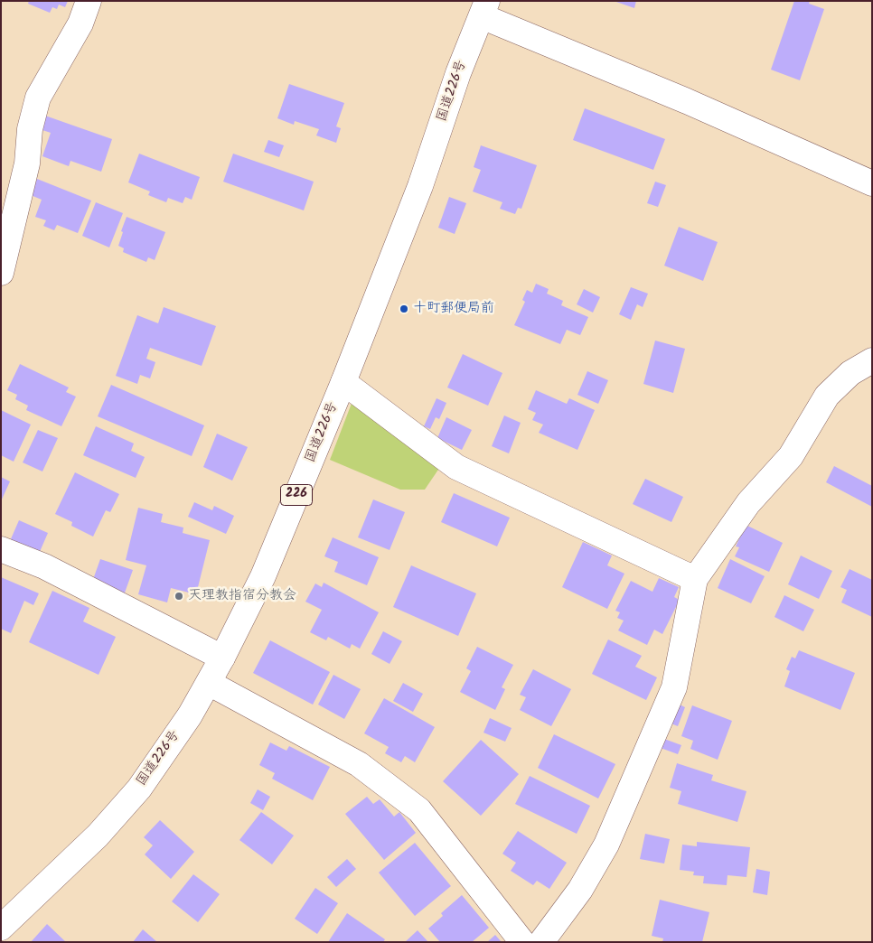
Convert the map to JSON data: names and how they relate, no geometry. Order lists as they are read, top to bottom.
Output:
{
  "streets": {
    "main road": ["国道226号", "226"]
  },
  "places": ["十町郵便局前", "天理教指宿分教会"]
}
